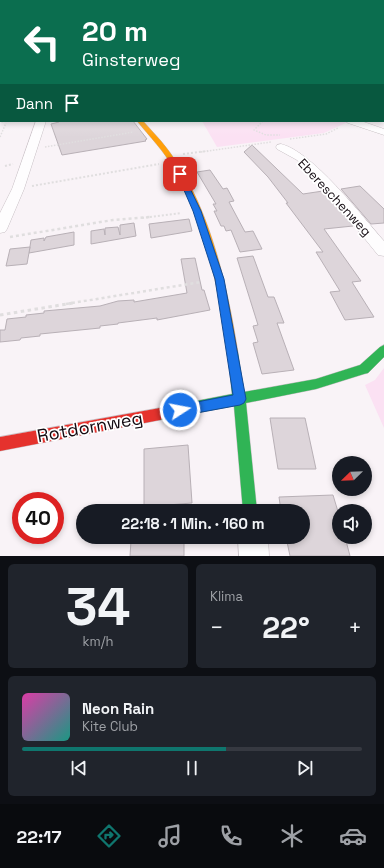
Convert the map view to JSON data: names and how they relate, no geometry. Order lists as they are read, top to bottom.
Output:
{
  "streets": {
    "street": ["Ebereschenweg", "Rotdornweg"]
  },
  "north": "bottom left",
  "page": {
    "turn": ["20 m", "Ginsterweg"],
    "then": "Dann",
    "limit": "40",
    "trip": "22:18 · 1 Min. · 160 m",
    "tile": [
      ["34", "km/h"],
      "Klima"
    ],
    "heat": ["−", "22°", "+"],
    "song": ["Neon Rain", "Kite Club"],
    "tabs": "22:17"
  }
}
